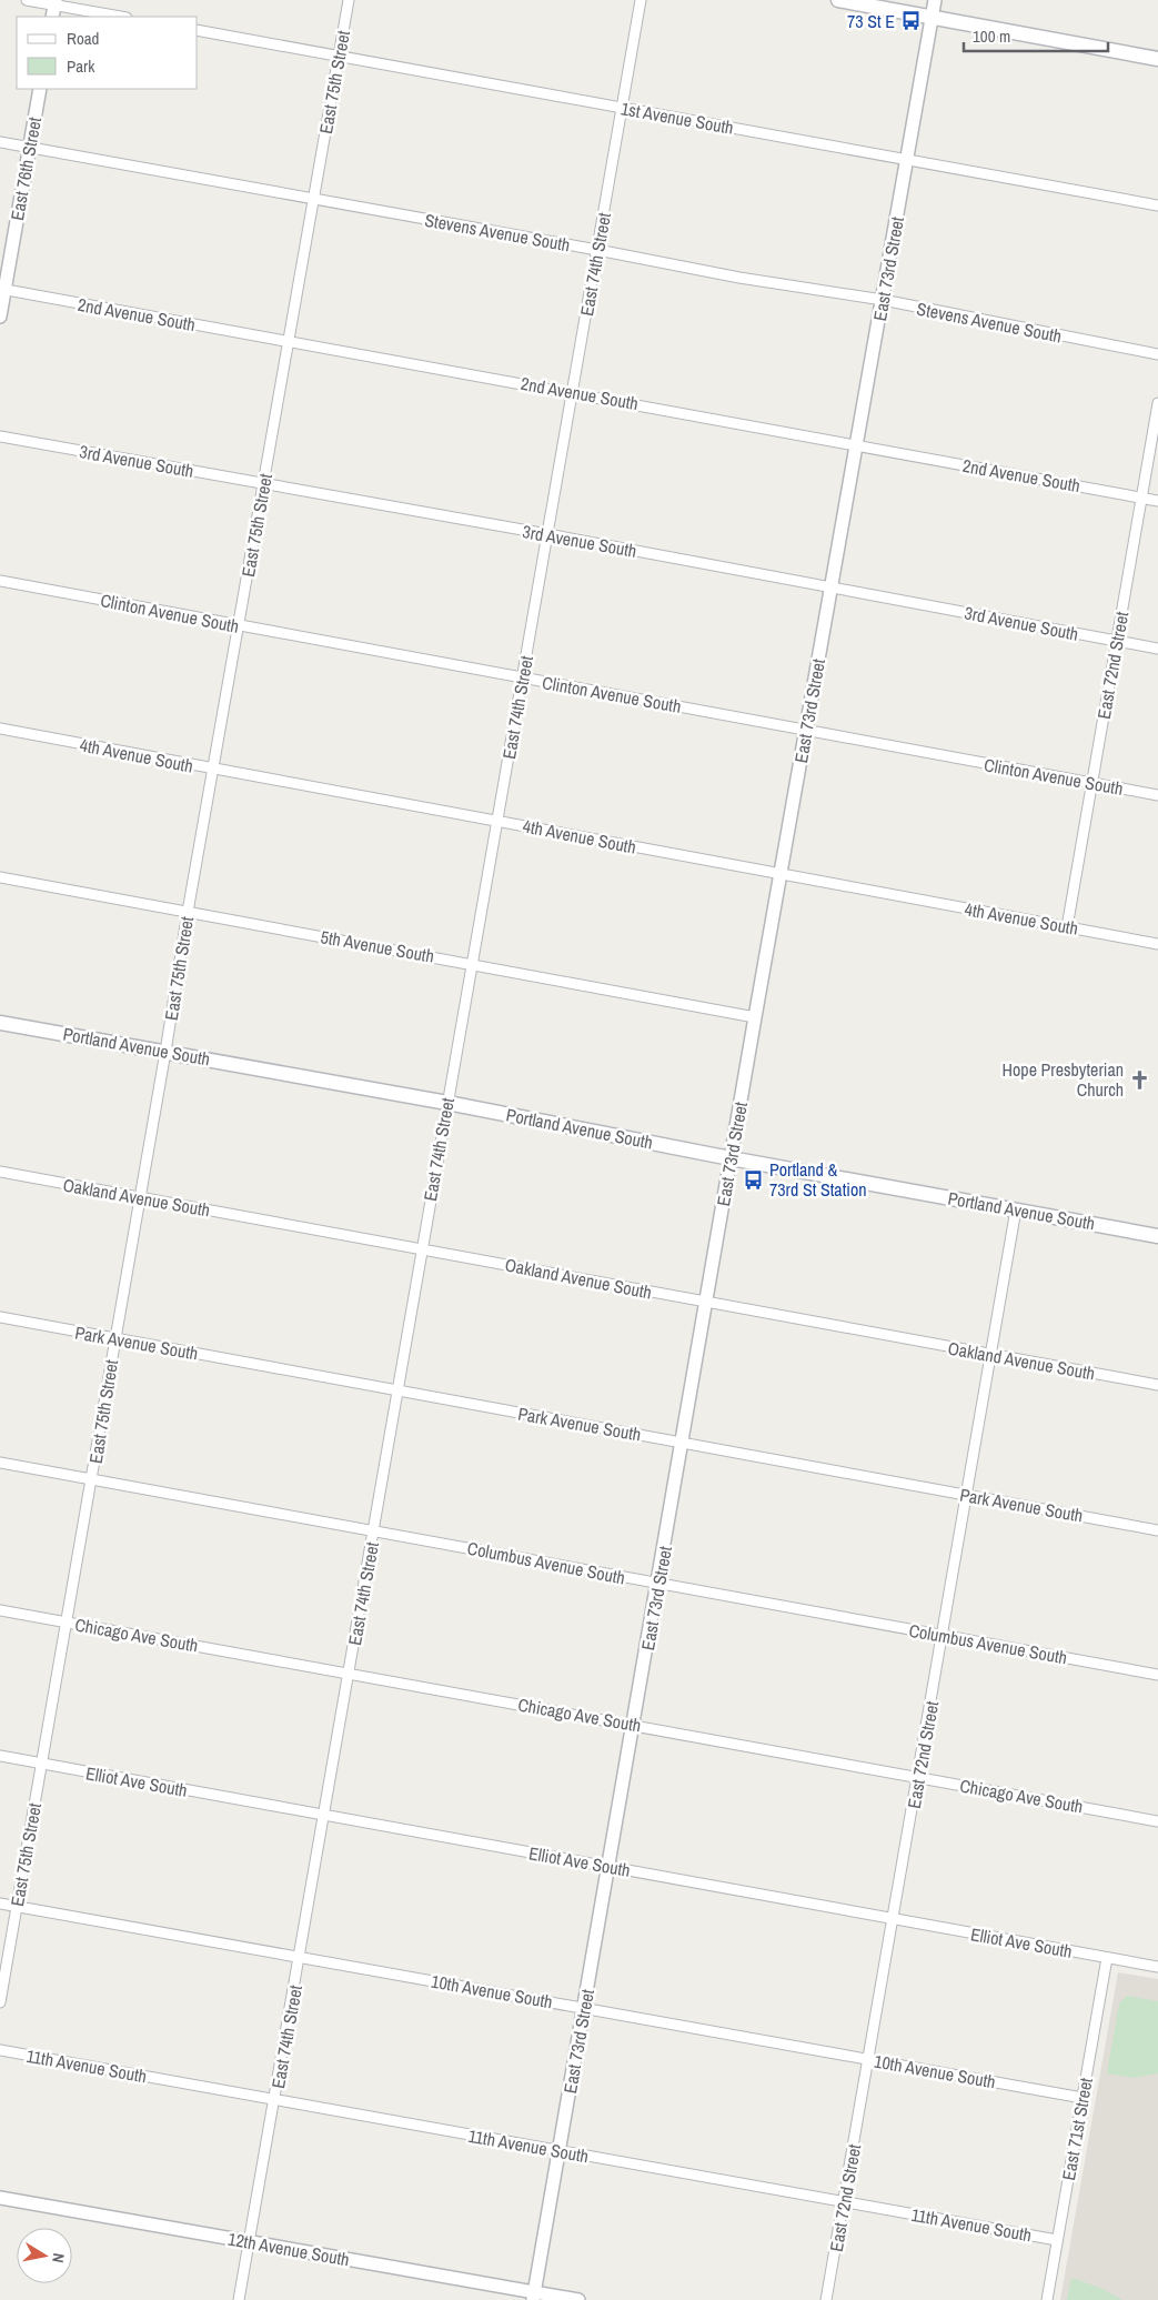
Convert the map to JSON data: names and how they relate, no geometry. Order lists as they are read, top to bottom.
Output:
{
  "streets": {
    "main road": ["Portland Avenue South"],
    "street": [
      "East 75th Street",
      "1st Avenue South",
      "East 76th Street",
      "Stevens Avenue South",
      "East 74th Street",
      "East 73rd Street",
      "2nd Avenue South",
      "3rd Avenue South",
      "Clinton Avenue South",
      "East 72nd Street",
      "4th Avenue South",
      "5th Avenue South",
      "Oakland Avenue South",
      "Park Avenue South",
      "Columbus Avenue South",
      "Chicago Ave South",
      "Elliot Ave South",
      "10th Avenue South",
      "11th Avenue South",
      "East 71st Street",
      "12th Avenue South"
    ]
  },
  "crossings": [
    ["East 75th Street", "1st Avenue South"],
    ["East 75th Street", "Stevens Avenue South"],
    ["East 75th Street", "2nd Avenue South"],
    ["East 75th Street", "3rd Avenue South"],
    ["East 75th Street", "Clinton Avenue South"],
    ["East 75th Street", "4th Avenue South"],
    ["East 75th Street", "5th Avenue South"],
    ["East 75th Street", "Portland Avenue South"],
    ["East 75th Street", "Oakland Avenue South"],
    ["East 75th Street", "Park Avenue South"],
    ["East 75th Street", "Columbus Avenue South"],
    ["East 75th Street", "Chicago Ave South"],
    ["East 75th Street", "Elliot Ave South"],
    ["East 75th Street", "10th Avenue South"],
    ["1st Avenue South", "East 74th Street"],
    ["1st Avenue South", "East 73rd Street"],
    ["East 76th Street", "Stevens Avenue South"],
    ["East 76th Street", "2nd Avenue South"],
    ["Stevens Avenue South", "East 74th Street"],
    ["Stevens Avenue South", "East 73rd Street"],
    ["East 74th Street", "2nd Avenue South"],
    ["East 74th Street", "3rd Avenue South"],
    ["East 74th Street", "Clinton Avenue South"],
    ["East 74th Street", "4th Avenue South"],
    ["East 74th Street", "5th Avenue South"],
    ["East 74th Street", "Portland Avenue South"],
    ["East 74th Street", "Oakland Avenue South"],
    ["East 74th Street", "Park Avenue South"],
    ["East 74th Street", "Columbus Avenue South"],
    ["East 74th Street", "Chicago Ave South"],
    ["East 74th Street", "Elliot Ave South"],
    ["East 74th Street", "10th Avenue South"],
    ["East 74th Street", "11th Avenue South"],
    ["East 74th Street", "12th Avenue South"],
    ["East 73rd Street", "2nd Avenue South"],
    ["East 73rd Street", "3rd Avenue South"],
    ["East 73rd Street", "Clinton Avenue South"],
    ["East 73rd Street", "4th Avenue South"],
    ["East 73rd Street", "5th Avenue South"],
    ["East 73rd Street", "Portland Avenue South"],
    ["East 73rd Street", "Oakland Avenue South"],
    ["East 73rd Street", "Park Avenue South"],
    ["East 73rd Street", "Columbus Avenue South"],
    ["East 73rd Street", "Chicago Ave South"],
    ["East 73rd Street", "Elliot Ave South"],
    ["East 73rd Street", "10th Avenue South"],
    ["East 73rd Street", "11th Avenue South"],
    ["East 73rd Street", "12th Avenue South"],
    ["2nd Avenue South", "East 72nd Street"],
    ["3rd Avenue South", "East 72nd Street"],
    ["Clinton Avenue South", "East 72nd Street"],
    ["East 72nd Street", "4th Avenue South"],
    ["East 72nd Street", "Portland Avenue South"],
    ["East 72nd Street", "Oakland Avenue South"],
    ["East 72nd Street", "Park Avenue South"],
    ["East 72nd Street", "Columbus Avenue South"],
    ["East 72nd Street", "Chicago Ave South"],
    ["East 72nd Street", "Elliot Ave South"],
    ["East 72nd Street", "10th Avenue South"],
    ["East 72nd Street", "11th Avenue South"],
    ["Elliot Ave South", "East 71st Street"],
    ["10th Avenue South", "East 71st Street"],
    ["11th Avenue South", "East 71st Street"]
  ],
  "places": {
    "bus stop": ["73 St E", "Portland & 73rd St Station"],
    "church": ["Hope Presbyterian Church"]
  },
  "legend": ["Road", "Park"],
  "scale_bar": "100 m",
  "north": "right"
}
